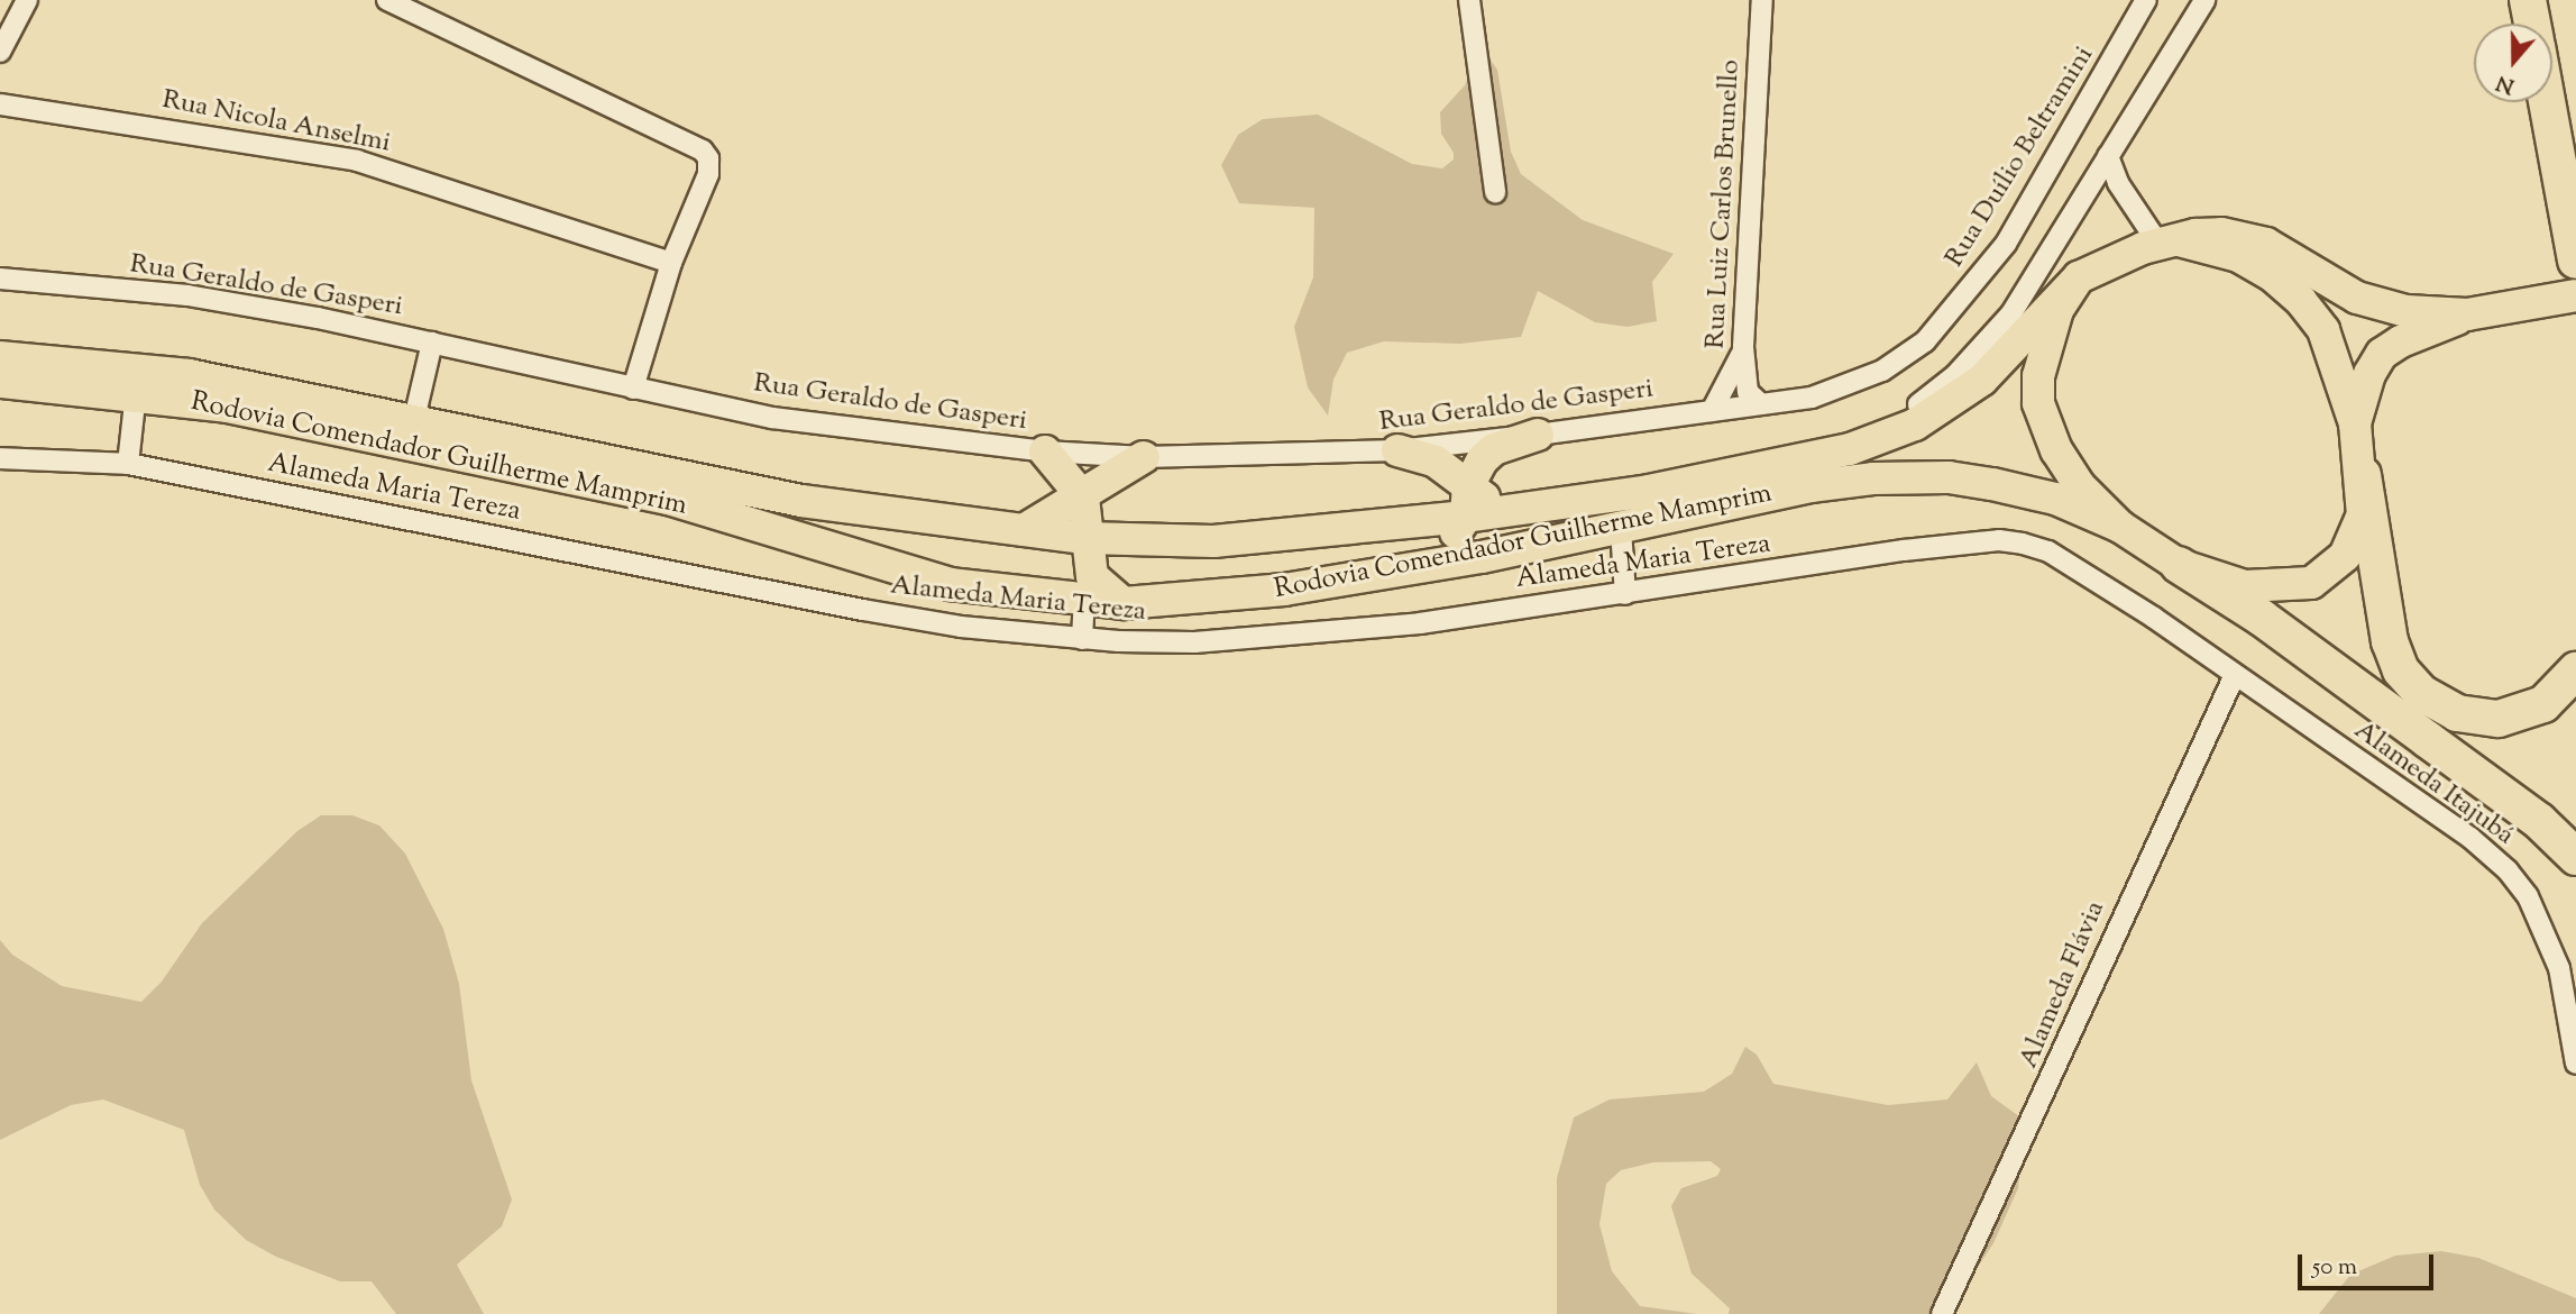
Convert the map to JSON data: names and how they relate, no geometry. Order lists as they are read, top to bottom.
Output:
{
  "streets": {
    "main road": ["Rodovia Comendador Guilherme Mamprim"],
    "street": [
      "Rua Nicola Anselmi",
      "Rua Duílio Beltramini",
      "Rua Luiz Carlos Brunello",
      "Rua Geraldo de Gasperi",
      "Alameda Maria Tereza",
      "Alameda Itajubá",
      "Alameda Flávia"
    ]
  },
  "crossings": [
    ["Rua Duílio Beltramini", "Rua Luiz Carlos Brunello"],
    ["Rua Duílio Beltramini", "Rua Geraldo de Gasperi"],
    ["Alameda Maria Tereza", "Alameda Itajubá"],
    ["Alameda Maria Tereza", "Alameda Flávia"],
    ["Alameda Itajubá", "Alameda Flávia"]
  ],
  "scale_bar": "50 m",
  "north": "bottom"
}
